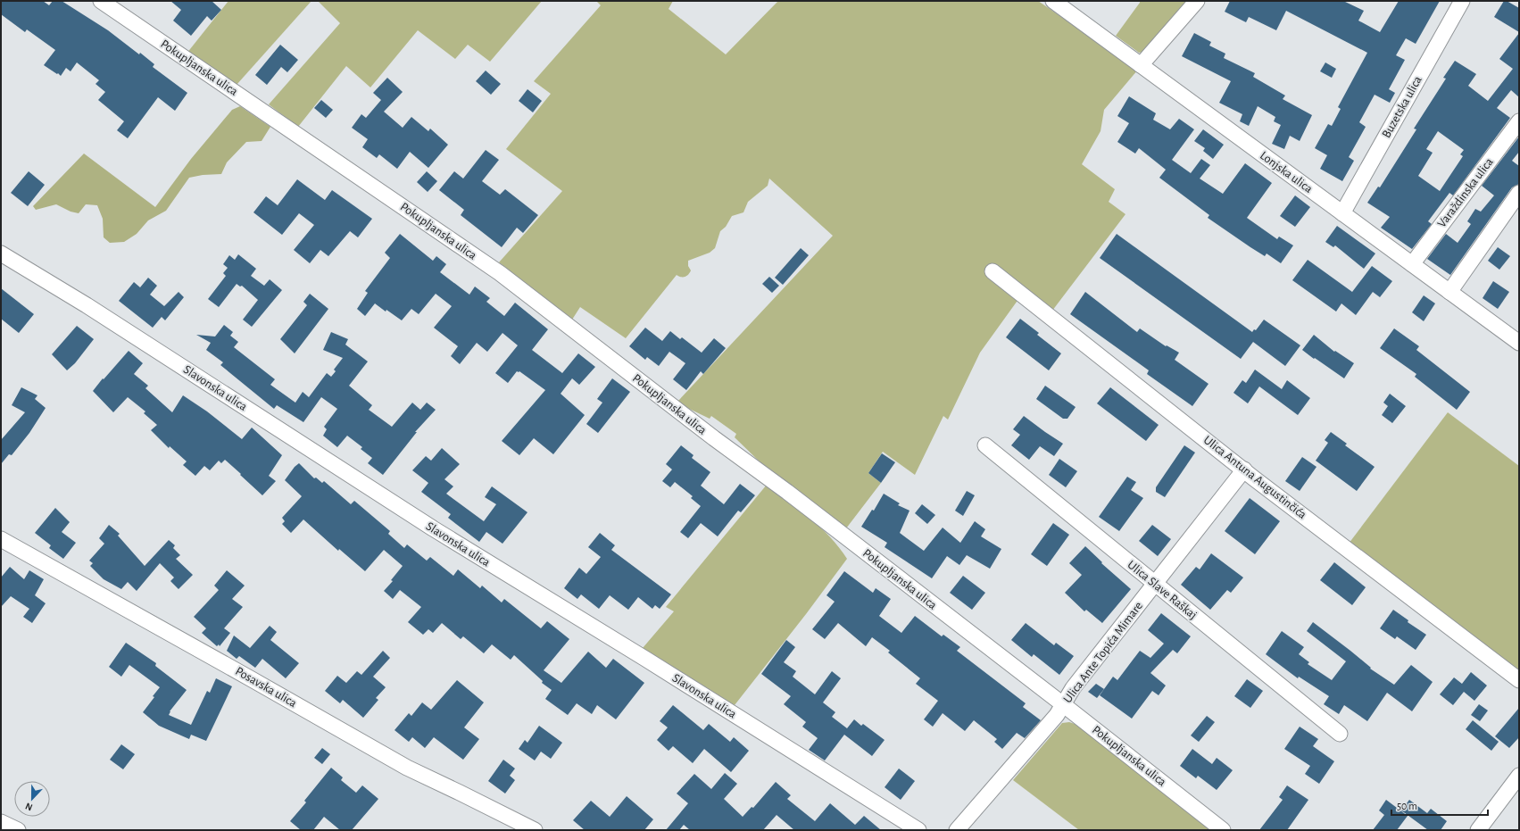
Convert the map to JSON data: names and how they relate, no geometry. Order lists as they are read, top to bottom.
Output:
{
  "streets": {
    "street": [
      "Pokupljanska ulica",
      "Buzetska ulica",
      "Lonjska ulica",
      "Varaždinska ulica",
      "Slavonska ulica",
      "Ulica Antuna Augustinčića",
      "Ulica Slave Raškaj",
      "Ulica Ante Topića Mimare",
      "Posavska ulica"
    ]
  },
  "crossings": [
    ["Pokupljanska ulica", "Ulica Ante Topića Mimare"],
    ["Buzetska ulica", "Lonjska ulica"],
    ["Lonjska ulica", "Varaždinska ulica"],
    ["Ulica Antuna Augustinčića", "Ulica Ante Topića Mimare"],
    ["Ulica Slave Raškaj", "Ulica Ante Topića Mimare"]
  ],
  "scale_bar": "50 m",
  "north": "bottom"
}
